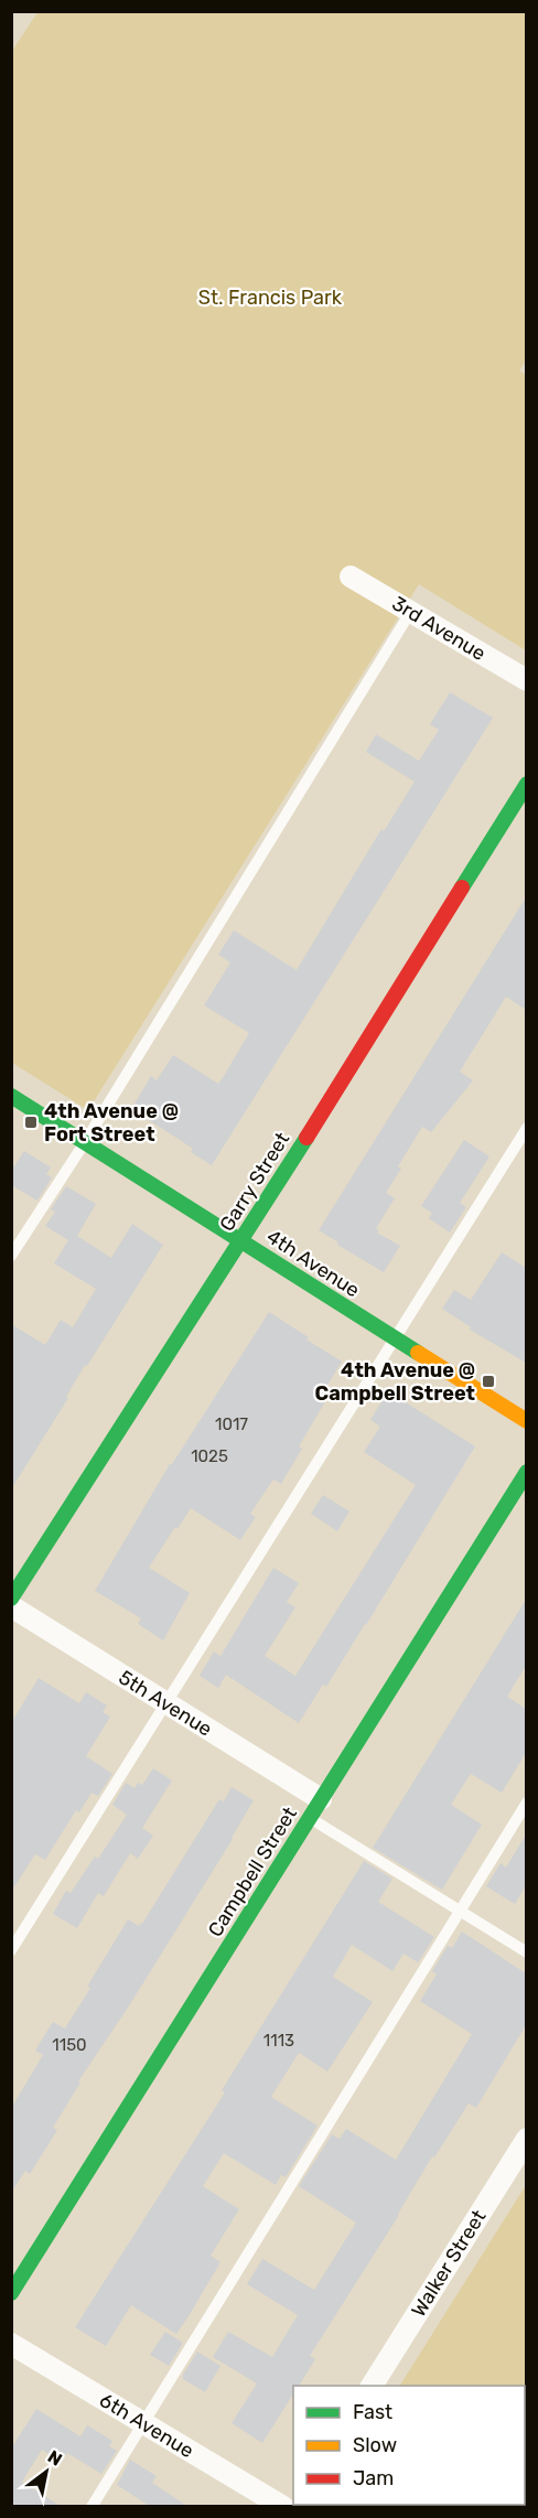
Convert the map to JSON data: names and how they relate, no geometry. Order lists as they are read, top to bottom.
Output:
{
  "streets": {
    "street": [
      "3rd Avenue",
      "Garry Street",
      "4th Avenue",
      "5th Avenue",
      "Campbell Street",
      "Walker Street",
      "6th Avenue"
    ]
  },
  "crossings": [
    ["Garry Street", "4th Avenue"],
    ["5th Avenue", "Campbell Street"]
  ],
  "parks": ["St. Francis Park"],
  "places": {
    "transit": ["4th Avenue @ Fort Street", "4th Avenue @ Campbell Street"]
  },
  "house_numbers": [
    "1017",
    "1025",
    "1113",
    "1150"
  ],
  "legend": ["Fast", "Slow", "Jam"],
  "north": "top right"
}
